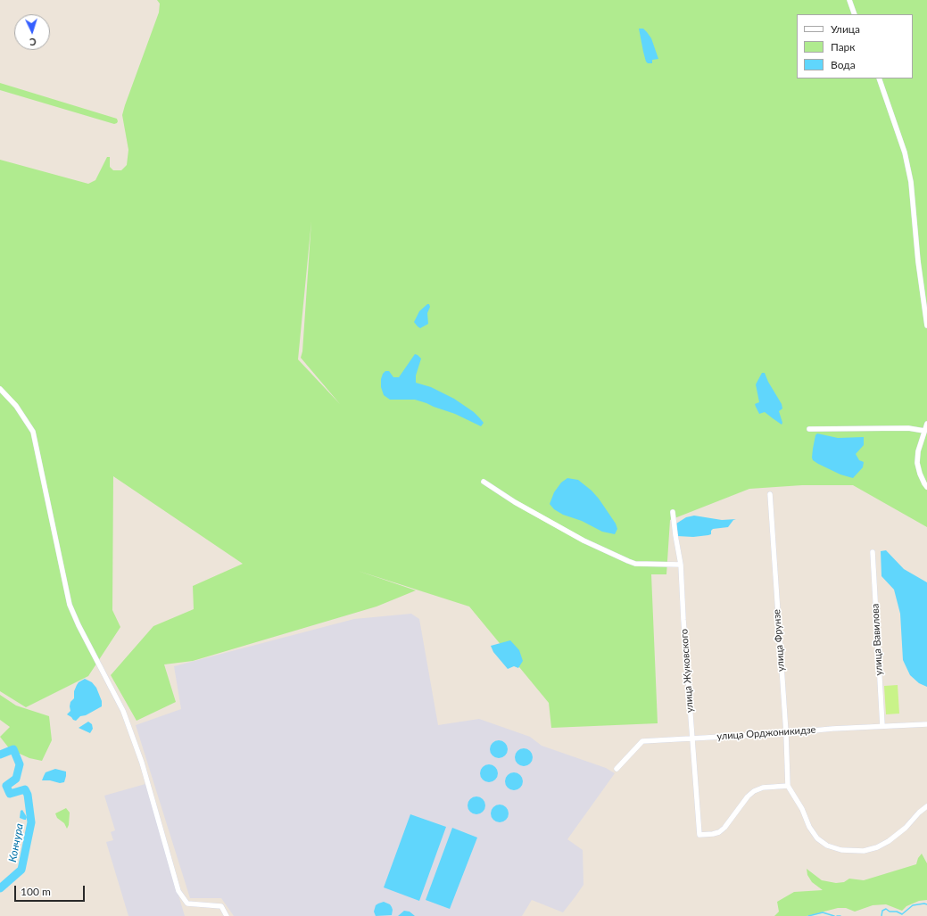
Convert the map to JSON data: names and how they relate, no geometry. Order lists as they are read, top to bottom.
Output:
{
  "streets": {
    "street": [
      "улица Вавилова",
      "улица Фрунзе",
      "улица Жуковского",
      "улица Орджоникидзе"
    ]
  },
  "crossings": [
    ["улица Вавилова", "улица Орджоникидзе"],
    ["улица Фрунзе", "улица Жуковского"],
    ["улица Фрунзе", "улица Орджоникидзе"],
    ["улица Жуковского", "улица Орджоникидзе"]
  ],
  "water": ["Кончура"],
  "legend": ["Улица", "Парк", "Вода"],
  "scale_bar": "100 m",
  "north": "bottom"
}
